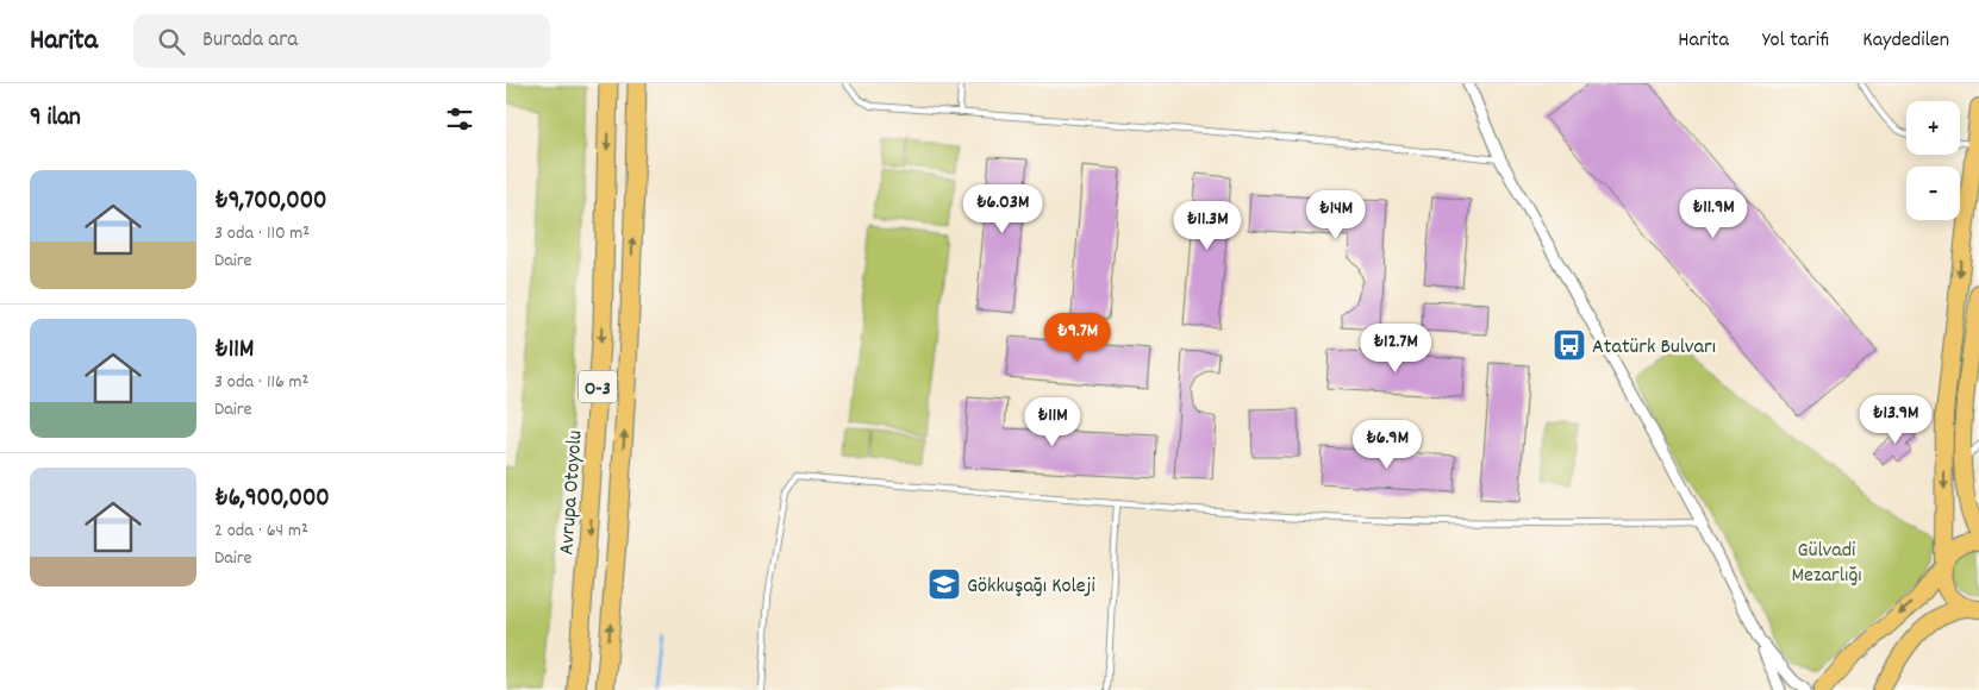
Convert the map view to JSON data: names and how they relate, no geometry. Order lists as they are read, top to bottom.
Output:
{
  "streets": {
    "highway": ["O-3", "Avrupa Otoyolu"]
  },
  "parks": ["Gülvadi Mezarlığı"],
  "places": {
    "bus stop": ["Atatürk Bulvarı"],
    "school or university": ["Gökkuşağı Koleji"]
  },
  "page": {
    "header": "Harita",
    "search": "Burada ara",
    "nav": ["Harita", "Yol tarifi", "Kaydedilen"],
    "heading": "9 ilan",
    "map_buttons": ["+", "−"],
    "list": [
      {
        "name": "₺9,700,000",
        "note": "3 oda · 110 m² · Daire"
      },
      {
        "name": "₺11M",
        "note": "3 oda · 116 m² · Daire"
      },
      {
        "name": "₺6,900,000",
        "note": "2 oda · 64 m² · Daire"
      }
    ],
    "price": [
      "₺6.03M",
      "₺11.9M",
      "₺14M",
      "₺11.3M",
      "₺9.7M",
      "₺12.7M",
      "₺13.9M",
      "₺11M",
      "₺6.9M"
    ]
  }
}
